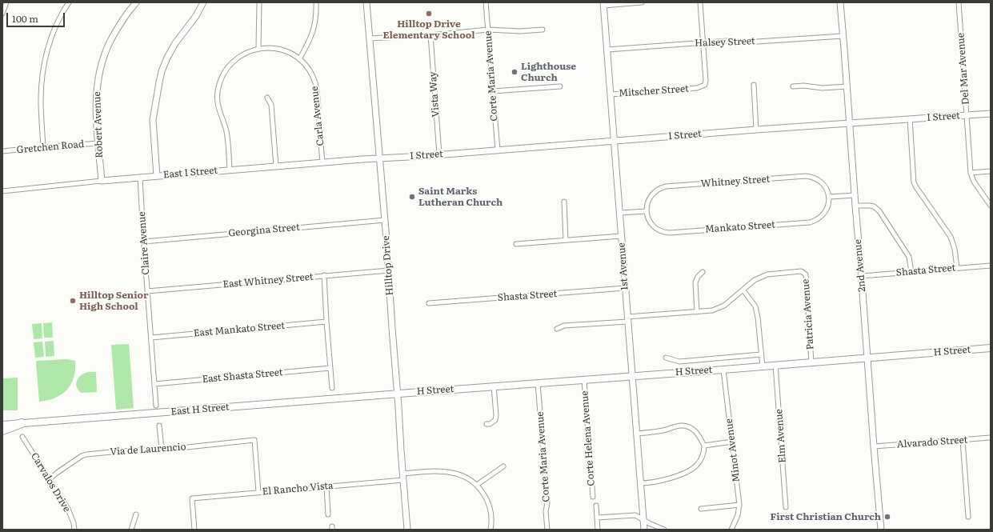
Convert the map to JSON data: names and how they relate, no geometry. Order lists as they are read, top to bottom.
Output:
{
  "streets": {
    "main road": ["H Street", "East H Street"],
    "street": [
      "Halsey Street",
      "Del Mar Avenue",
      "Corte Maria Avenue",
      "Mitscher Street",
      "Vista Way",
      "Carla Avenue",
      "I Street",
      "Robert Avenue",
      "Gretchen Road",
      "East I Street",
      "Whitney Street",
      "Mankato Street",
      "Georgina Street",
      "Claire Avenue",
      "Hilltop Drive",
      "2nd Avenue",
      "1st Avenue",
      "Shasta Street",
      "East Whitney Street",
      "Patricia Avenue",
      "East Mankato Street",
      "East Shasta Street",
      "Elm Avenue",
      "Corte Helena Avenue",
      "Alvarado Street",
      "Via de Laurencio",
      "Minot Avenue",
      "Carvalos Drive",
      "El Rancho Vista"
    ]
  },
  "crossings": [
    ["Halsey Street", "Mitscher Street"],
    ["Halsey Street", "2nd Avenue"],
    ["Halsey Street", "1st Avenue"],
    ["Del Mar Avenue", "I Street"],
    ["Corte Maria Avenue", "I Street"],
    ["Corte Maria Avenue", "H Street"],
    ["Mitscher Street", "1st Avenue"],
    ["Vista Way", "I Street"],
    ["Carla Avenue", "East I Street"],
    ["I Street", "East I Street"],
    ["I Street", "Hilltop Drive"],
    ["I Street", "2nd Avenue"],
    ["I Street", "1st Avenue"],
    ["Robert Avenue", "Gretchen Road"],
    ["Robert Avenue", "East I Street"],
    ["East I Street", "Claire Avenue"],
    ["East I Street", "Hilltop Drive"],
    ["Whitney Street", "Mankato Street"],
    ["Georgina Street", "Claire Avenue"],
    ["Georgina Street", "Hilltop Drive"],
    ["Claire Avenue", "East Whitney Street"],
    ["Claire Avenue", "East Mankato Street"],
    ["Claire Avenue", "East Shasta Street"],
    ["Hilltop Drive", "East Whitney Street"],
    ["Hilltop Drive", "H Street"],
    ["Hilltop Drive", "East H Street"],
    ["Hilltop Drive", "El Rancho Vista"],
    ["2nd Avenue", "Shasta Street"],
    ["2nd Avenue", "H Street"],
    ["2nd Avenue", "Alvarado Street"],
    ["1st Avenue", "Shasta Street"],
    ["1st Avenue", "H Street"],
    ["Patricia Avenue", "H Street"],
    ["H Street", "East H Street"],
    ["H Street", "Elm Avenue"],
    ["H Street", "Corte Helena Avenue"],
    ["H Street", "Minot Avenue"],
    ["Via de Laurencio", "Carvalos Drive"],
    ["Via de Laurencio", "El Rancho Vista"]
  ],
  "places": [
    "Hilltop Drive Elementary School",
    "Lighthouse Church",
    "Saint Marks Lutheran Church",
    "Hilltop Senior High School",
    "First Christian Church"
  ],
  "scale_bar": "100 m"
}
